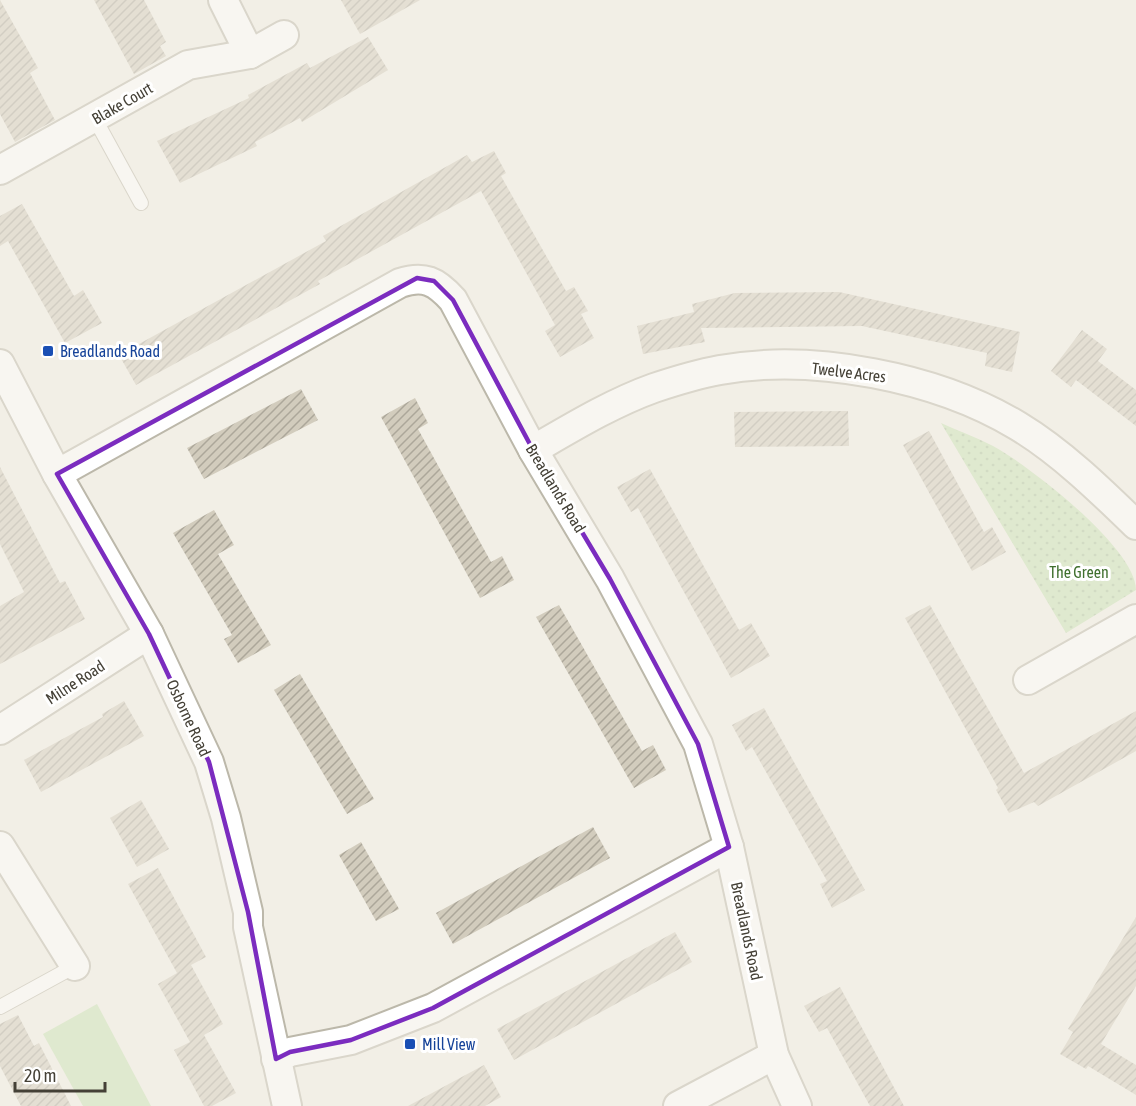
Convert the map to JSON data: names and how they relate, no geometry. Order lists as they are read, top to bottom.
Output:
{
  "streets": {
    "street": [
      "Blake Court",
      "Twelve Acres",
      "Breadlands Road",
      "Milne Road",
      "Osborne Road"
    ]
  },
  "crossings": [
    ["Twelve Acres", "Breadlands Road"],
    ["Breadlands Road", "Osborne Road"],
    ["Milne Road", "Osborne Road"]
  ],
  "parks": ["The Green"],
  "places": {
    "transit": ["Breadlands Road", "Mill View"]
  },
  "scale_bar": "20 m"
}
